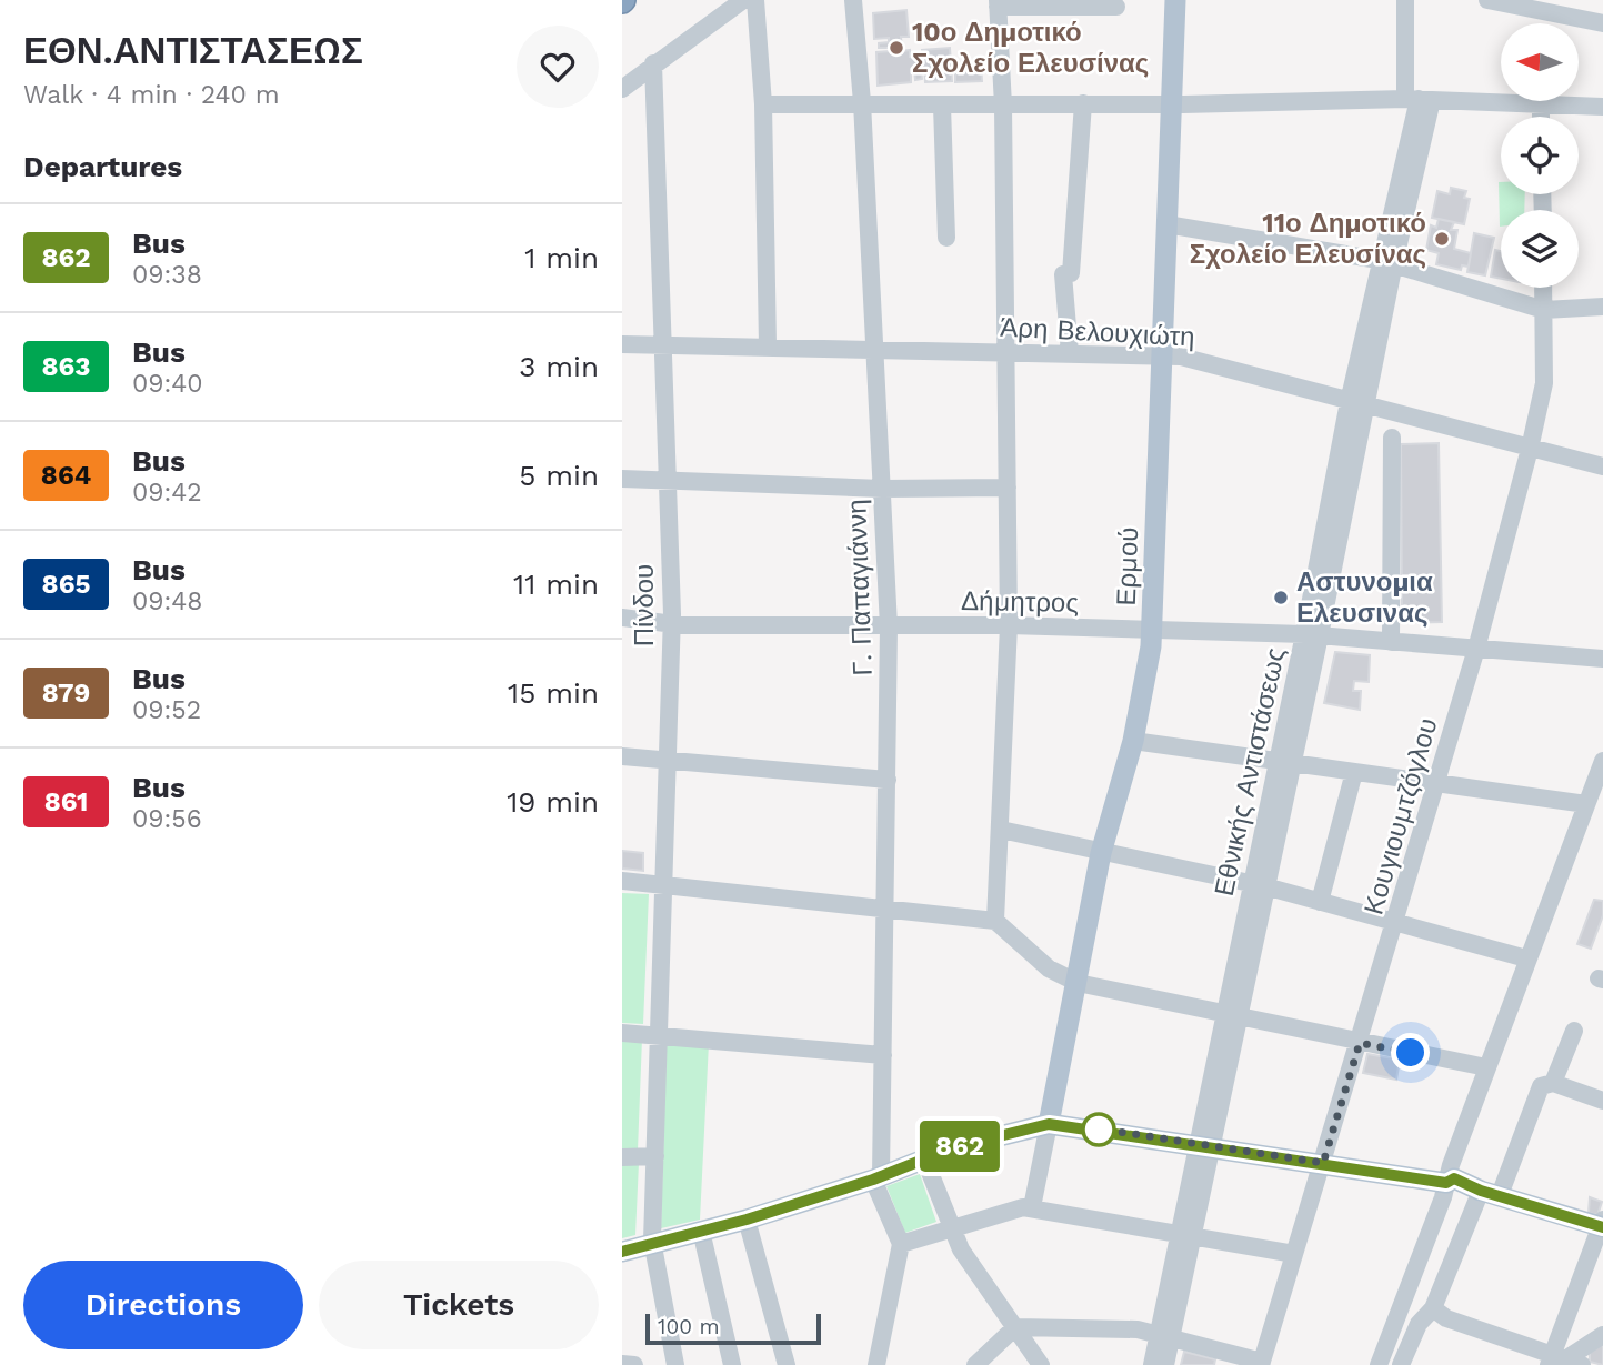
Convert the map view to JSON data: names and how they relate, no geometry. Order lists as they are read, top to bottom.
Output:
{
  "streets": {
    "main road": ["Ερμού"],
    "street": [
      "Άρη Βελουχιώτη",
      "Γ. Παπαγιάννη",
      "Δήμητρος",
      "Πίνδου",
      "Εθνικής Αντιστάσεως",
      "Κουγιουμτζόγλου"
    ]
  },
  "crossings": [
    ["Άρη Βελουχιώτη", "Ερμού"],
    ["Άρη Βελουχιώτη", "Γ. Παπαγιάννη"],
    ["Άρη Βελουχιώτη", "Πίνδου"],
    ["Άρη Βελουχιώτη", "Εθνικής Αντιστάσεως"],
    ["Άρη Βελουχιώτη", "Κουγιουμτζόγλου"],
    ["Ερμού", "Δήμητρος"],
    ["Γ. Παπαγιάννη", "Δήμητρος"],
    ["Δήμητρος", "Πίνδου"],
    ["Δήμητρος", "Εθνικής Αντιστάσεως"],
    ["Δήμητρος", "Κουγιουμτζόγλου"]
  ],
  "places": ["10ο Δημοτικό Σχολείο Ελευσίνας", "11ο Δημοτικό Σχολείο Ελευσίνας", "Αστυνομια Ελευσινας"],
  "lines": ["bus line 862"],
  "scale_bar": "100 m",
  "north": "left",
  "page": {
    "heading": [
      ["ΕΘΝ.ΑΝΤΙΣΤΑΣΕΩΣ", "Walk · 4 min · 240 m"],
      "Departures"
    ],
    "on_map": "862",
    "list": [
      {
        "mark": "862",
        "name": "Bus",
        "note": "09:38",
        "value": "1 min"
      },
      {
        "mark": "863",
        "name": "Bus",
        "note": "09:40",
        "value": "3 min"
      },
      {
        "mark": "864",
        "name": "Bus",
        "note": "09:42",
        "value": "5 min"
      },
      {
        "mark": "865",
        "name": "Bus",
        "note": "09:48",
        "value": "11 min"
      },
      {
        "mark": "879",
        "name": "Bus",
        "note": "09:52",
        "value": "15 min"
      },
      {
        "mark": "861",
        "name": "Bus",
        "note": "09:56",
        "value": "19 min"
      }
    ],
    "buttons": ["Directions", "Tickets"],
    "scale": "100 m"
  }
}
